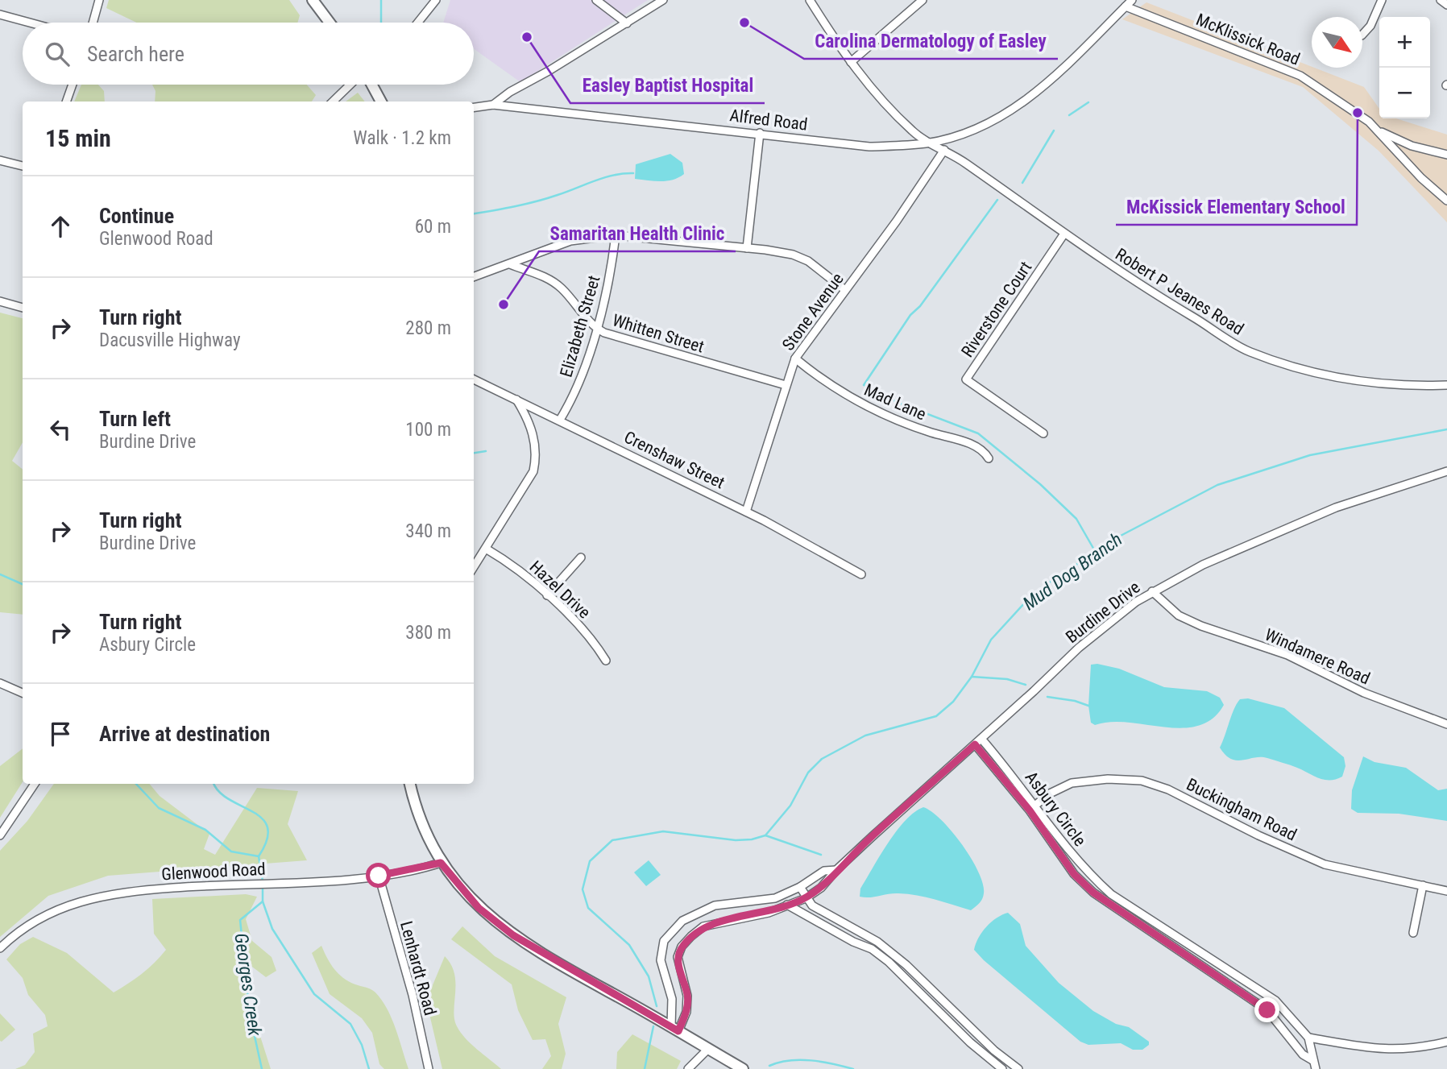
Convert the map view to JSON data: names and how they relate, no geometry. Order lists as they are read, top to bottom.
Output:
{
  "streets": {
    "street": [
      "McKlissick Road",
      "Alfred Road",
      "Robert P Jeanes Road",
      "Riverstone Court",
      "Stone Avenue",
      "Elizabeth Street",
      "Whitten Street",
      "Mad Lane",
      "Crenshaw Street",
      "Hazel Drive",
      "Burdine Drive",
      "Windamere Road",
      "Asbury Circle",
      "Buckingham Road",
      "Glenwood Road",
      "Lenhardt Road"
    ]
  },
  "crossings": [
    ["Alfred Road", "Robert P Jeanes Road"],
    ["Robert P Jeanes Road", "Riverstone Court"],
    ["Robert P Jeanes Road", "Stone Avenue"],
    ["Stone Avenue", "Whitten Street"],
    ["Stone Avenue", "Mad Lane"],
    ["Stone Avenue", "Crenshaw Street"],
    ["Elizabeth Street", "Whitten Street"],
    ["Elizabeth Street", "Crenshaw Street"],
    ["Burdine Drive", "Windamere Road"],
    ["Burdine Drive", "Asbury Circle"],
    ["Asbury Circle", "Buckingham Road"],
    ["Glenwood Road", "Lenhardt Road"]
  ],
  "water": ["Mud Dog Branch", "Georges Creek"],
  "places": [
    "Carolina Dermatology of Easley",
    "Easley Baptist Hospital",
    "McKissick Elementary School",
    "Samaritan Health Clinic"
  ],
  "north": "bottom right",
  "page": {
    "map_buttons": ["+", "−"],
    "search": "Search here",
    "heading": ["15 min", "Walk · 1.2 km"],
    "list": [
      ["Continue", "Glenwood Road", "60 m"],
      ["Turn right", "Dacusville Highway", "280 m"],
      ["Turn left", "Burdine Drive", "100 m"],
      ["Turn right", "Burdine Drive", "340 m"],
      ["Turn right", "Asbury Circle", "380 m"],
      "Arrive at destination"
    ]
  }
}
